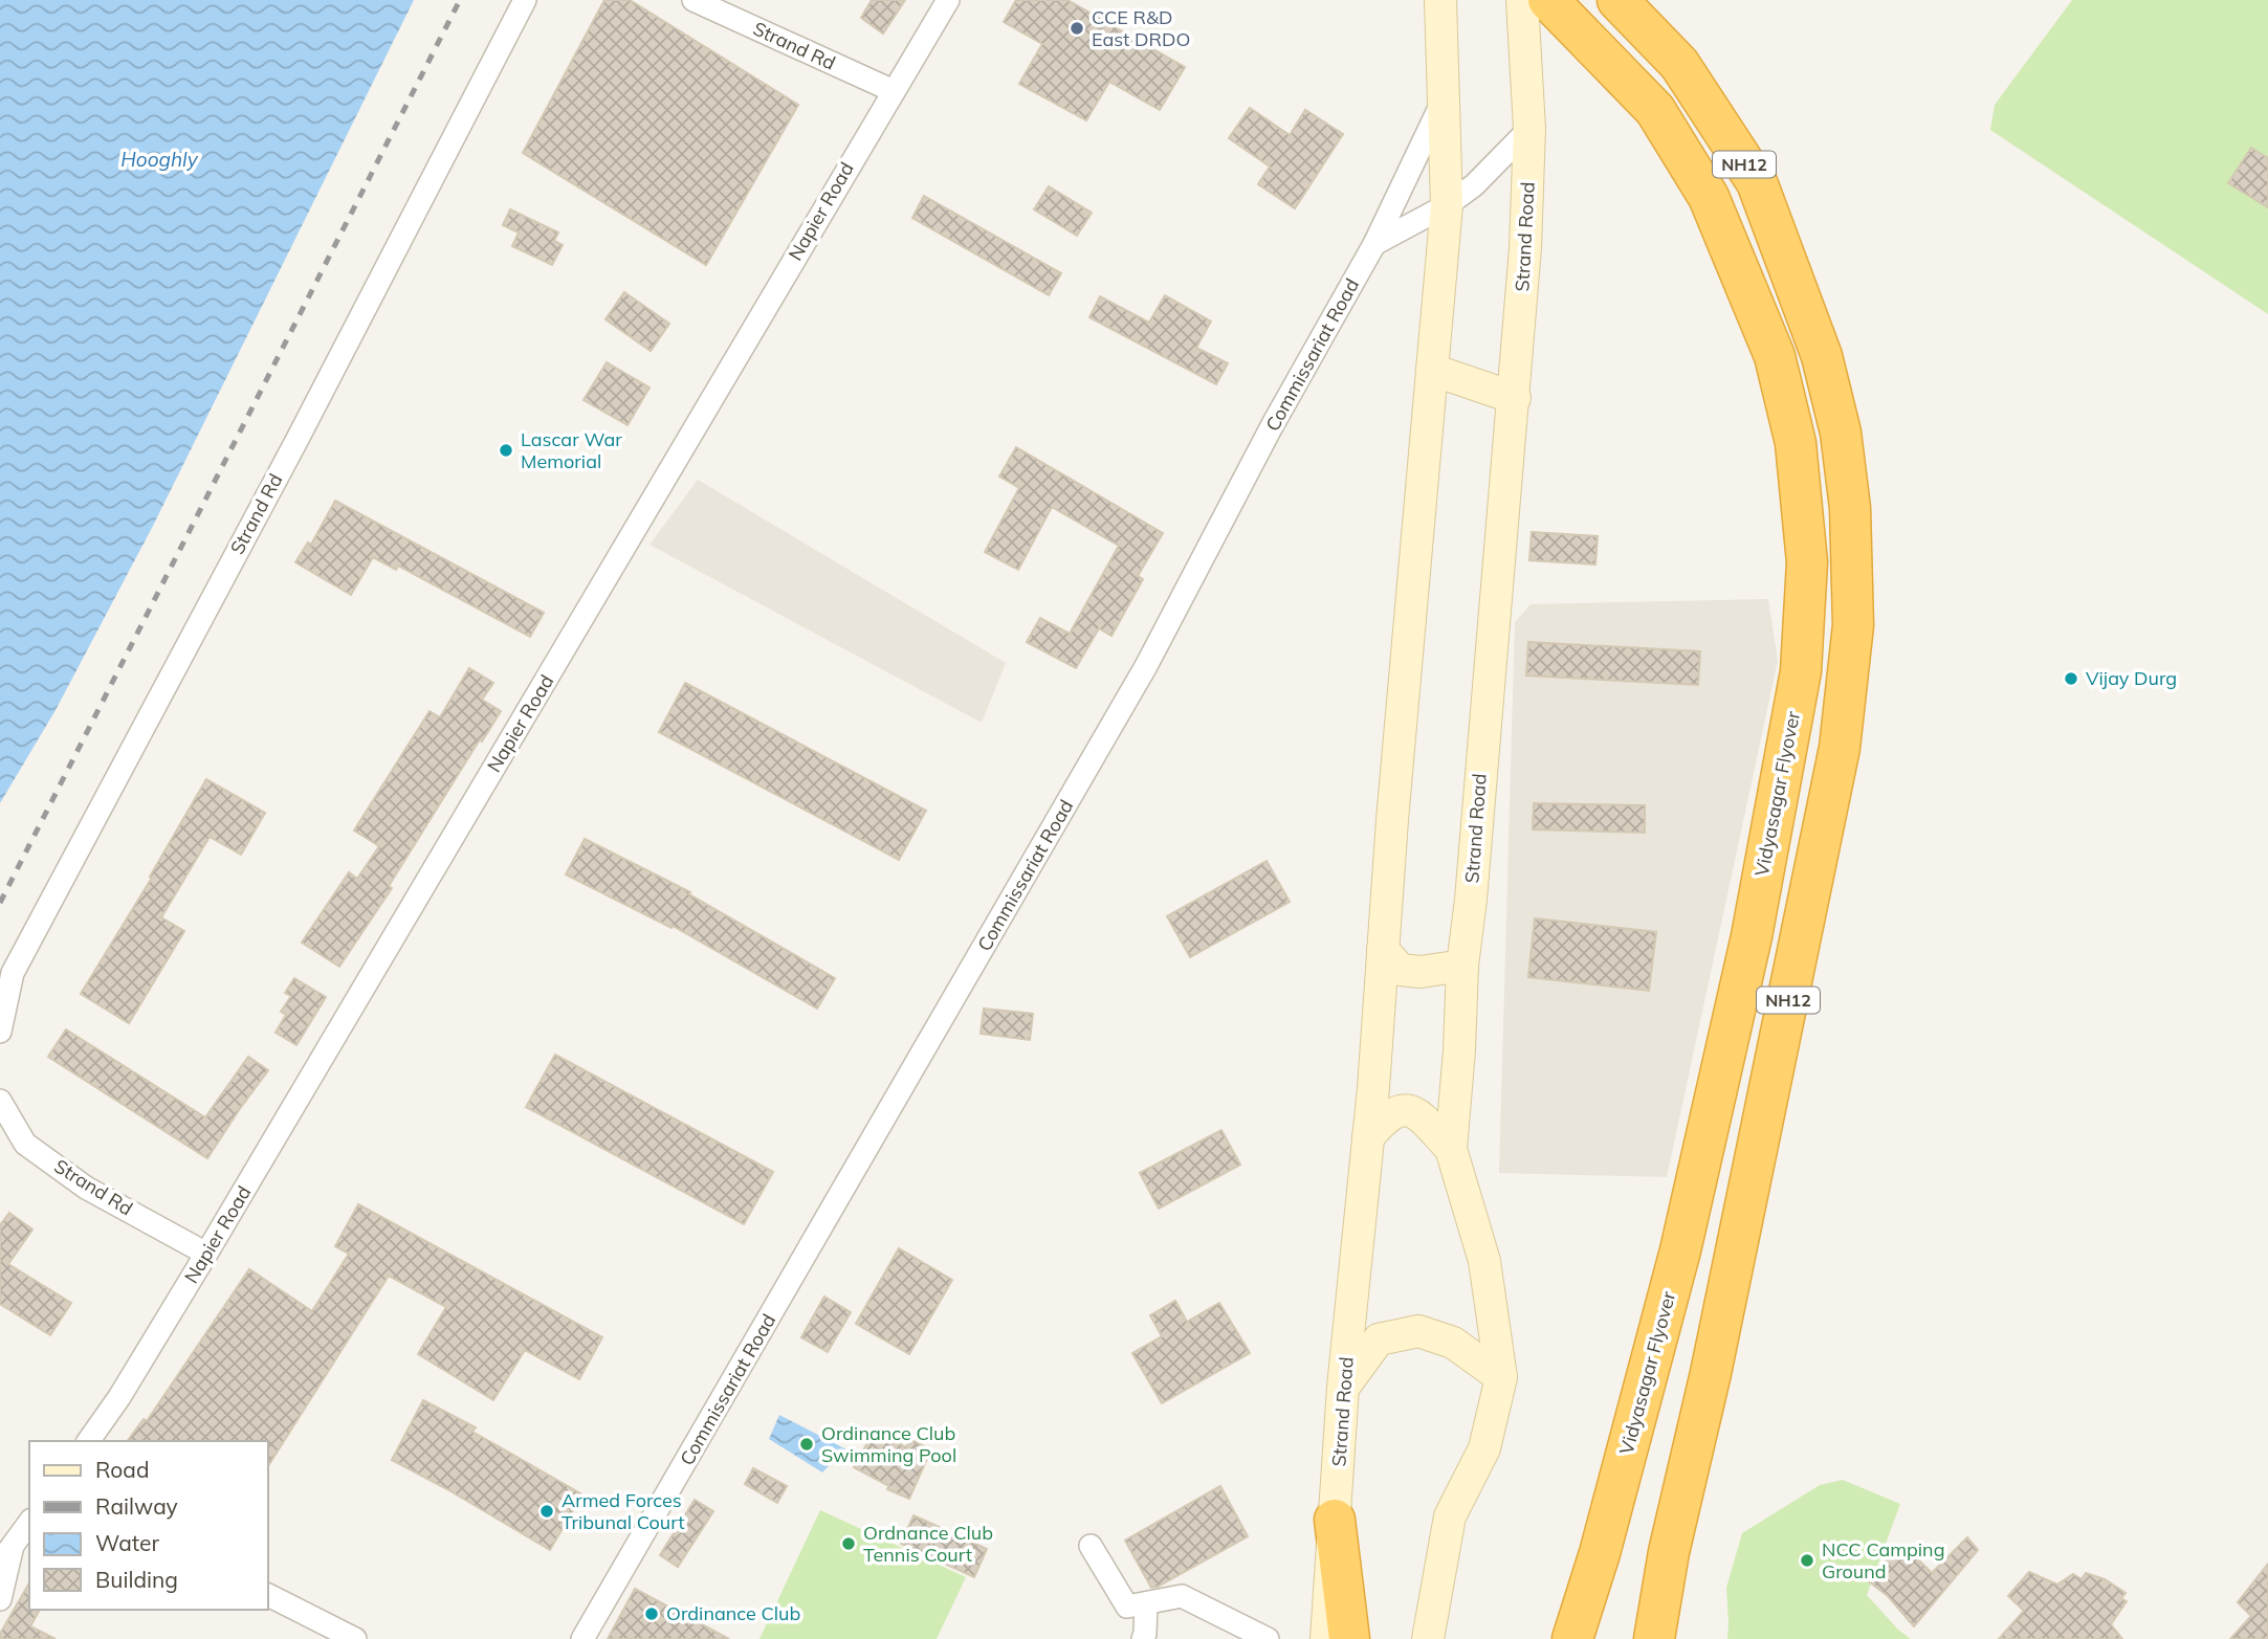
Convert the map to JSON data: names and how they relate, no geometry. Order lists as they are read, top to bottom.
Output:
{
  "streets": {
    "highway": ["NH12", "Vidyasagar Flyover"],
    "main road": ["Strand Road"],
    "street": ["Strand Rd", "Napier Road", "Commissariat Road"]
  },
  "crossings": [
    ["Strand Rd", "Napier Road"],
    ["Strand Road", "Commissariat Road"]
  ],
  "water": ["Hooghly"],
  "places": [
    "CCE R&D East DRDO",
    "Lascar War Memorial",
    "Vijay Durg",
    "Ordinance Club Swimming Pool",
    "Armed Forces Tribunal Court",
    "Ordnance Club Tennis Court",
    "NCC Camping Ground",
    "Ordinance Club"
  ],
  "legend": [
    "Road",
    "Railway",
    "Water",
    "Building"
  ]
}
